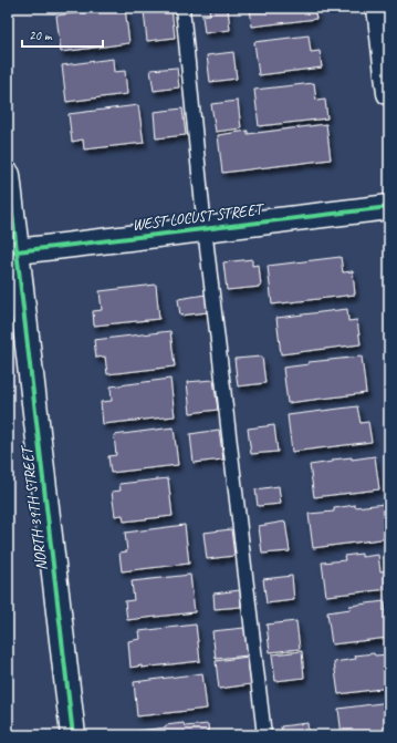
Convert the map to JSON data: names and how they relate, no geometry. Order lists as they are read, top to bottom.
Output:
{
  "streets": {
    "street": ["WEST LOCUST STREET", "NORTH 39TH STREET"]
  },
  "crossings": [
    ["WEST LOCUST STREET", "NORTH 39TH STREET"]
  ],
  "scale_bar": "20 m"
}
